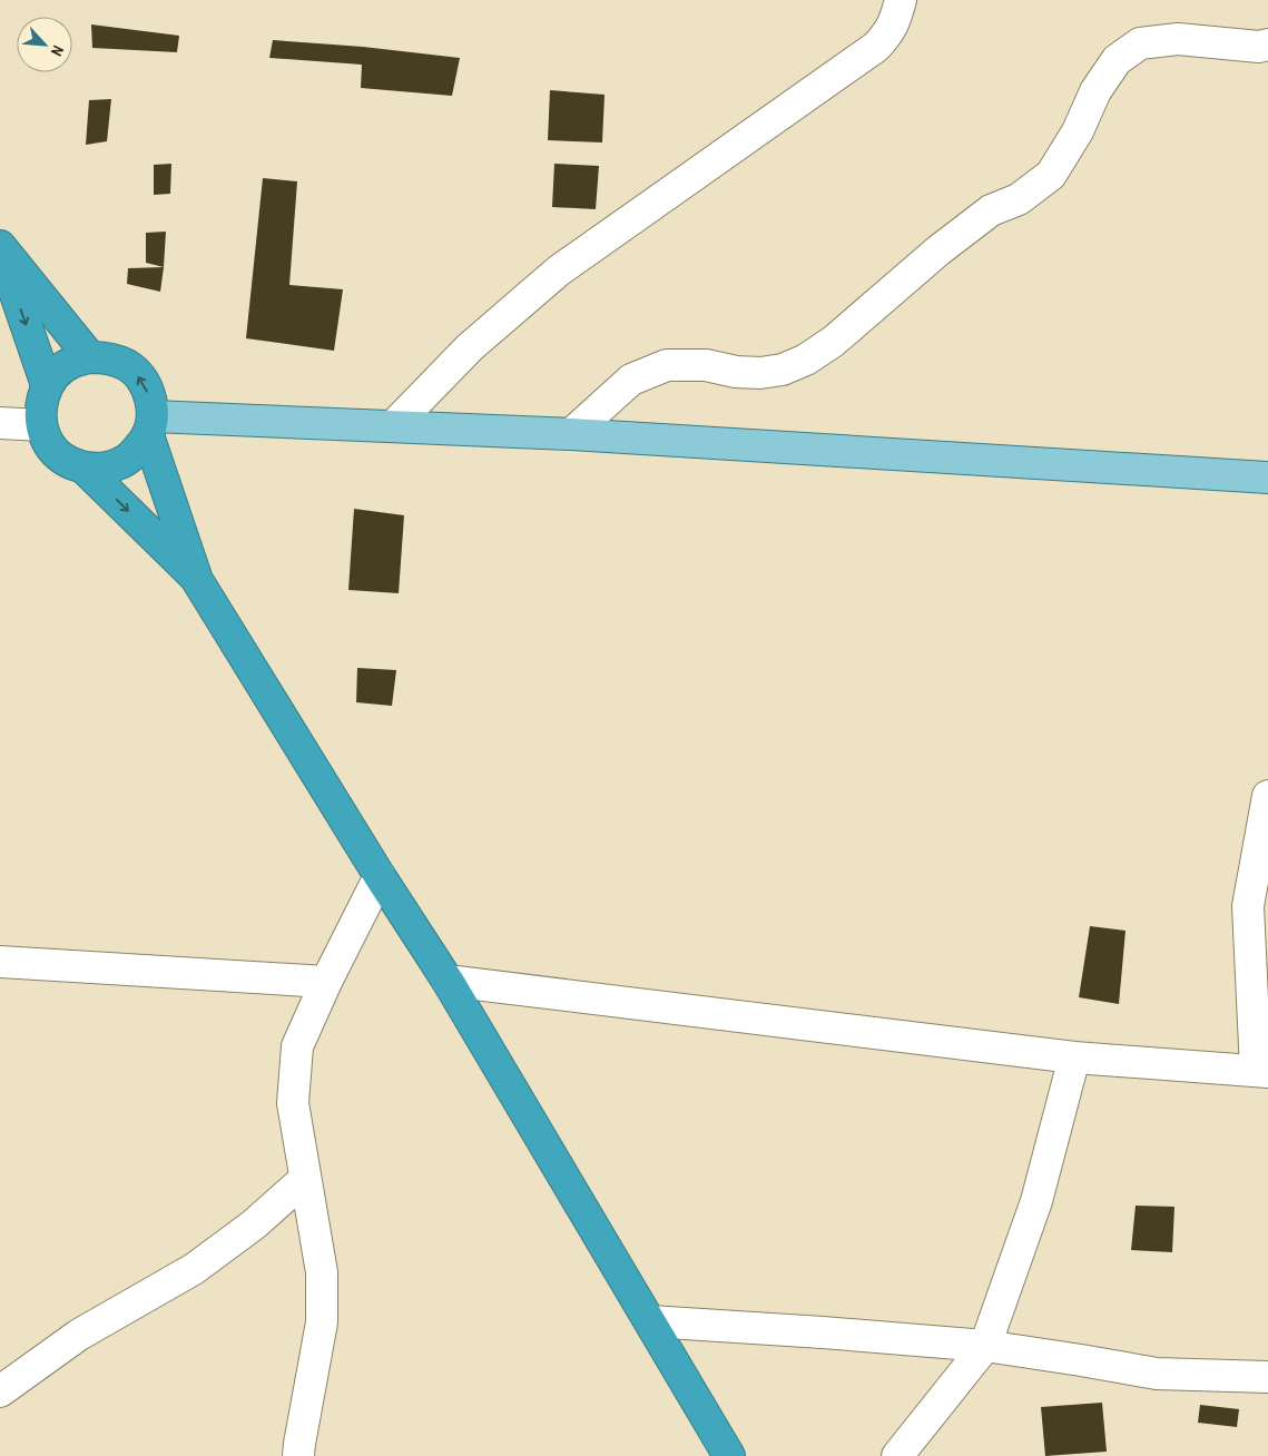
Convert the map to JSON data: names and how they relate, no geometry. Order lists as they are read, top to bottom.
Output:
{
  "north": "bottom right"
}
